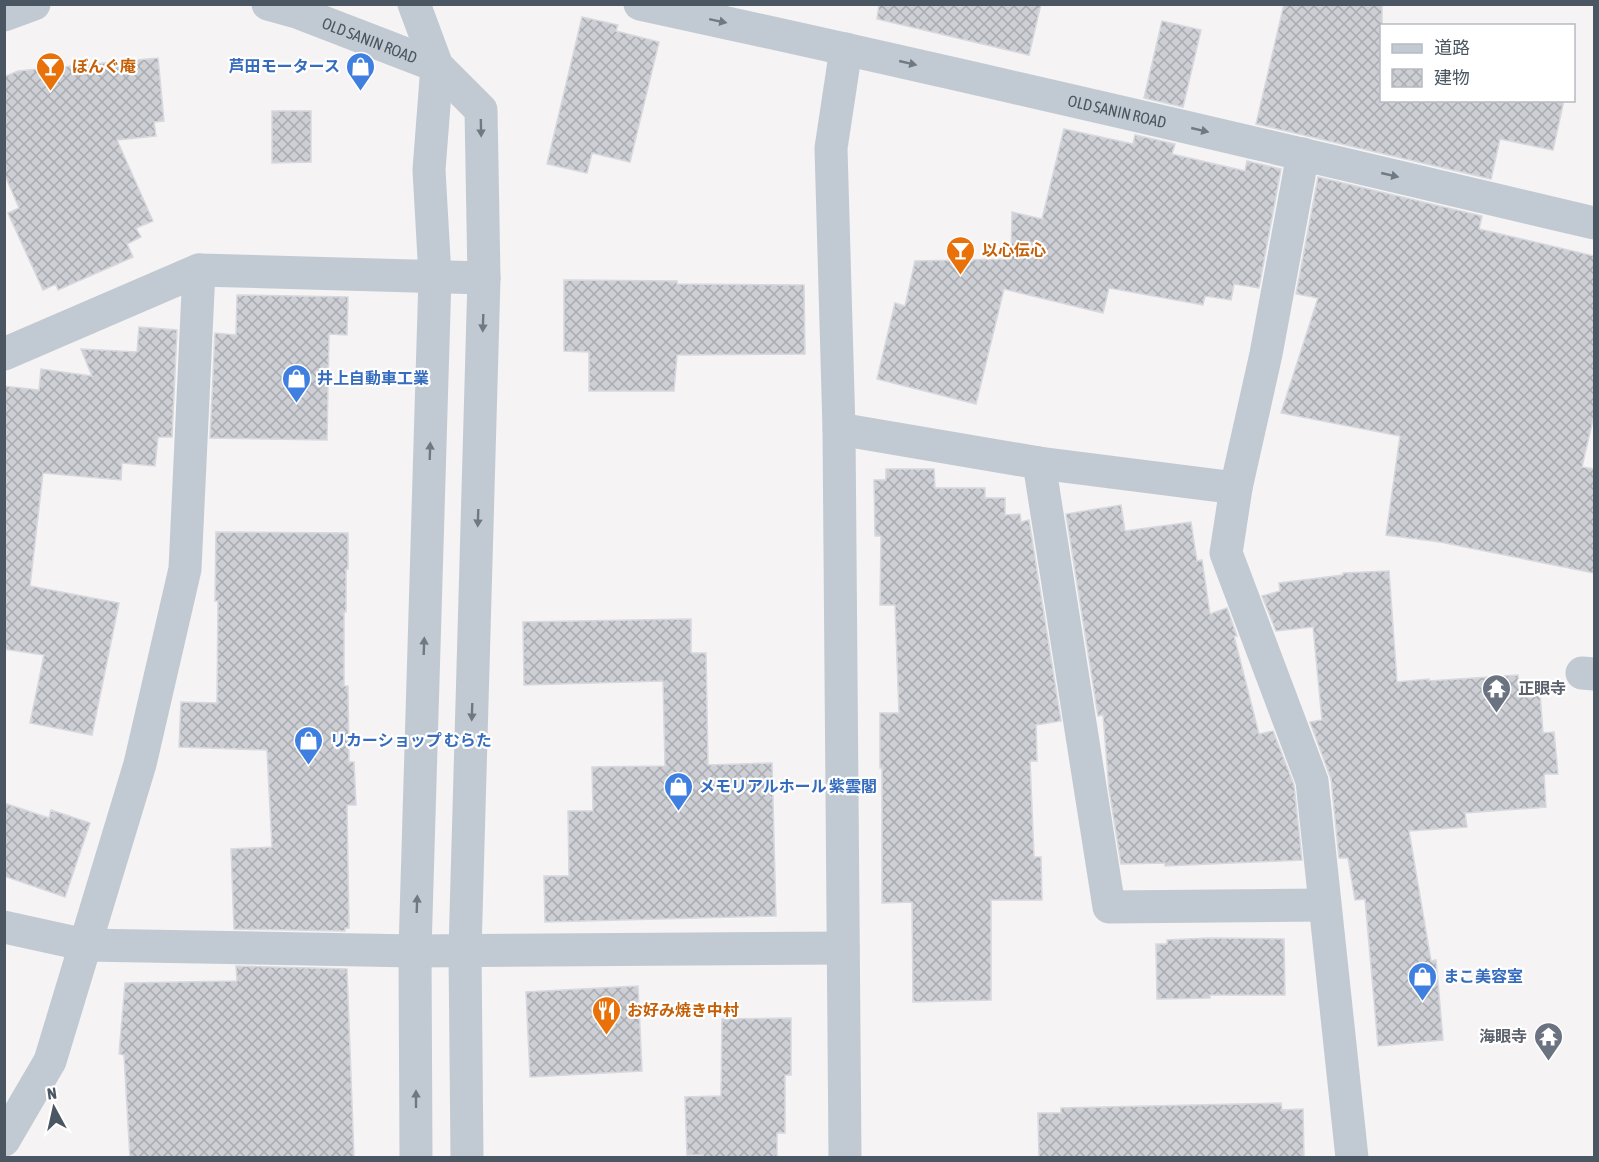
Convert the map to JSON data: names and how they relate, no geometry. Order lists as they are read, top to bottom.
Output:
{
  "streets": {
    "street": ["OLD SANIN ROAD"]
  },
  "one_way": ["OLD SANIN ROAD"],
  "places": {
    "bar": ["ぼんぐ庵", "以心伝心"],
    "shop": [
      "芦田モータース",
      "井上自動車工業",
      "リカーショップ むらた",
      "メモリアルホール 紫雲閣",
      "まこ美容室"
    ],
    "temple": ["正眼寺", "海眼寺"],
    "restaurant": ["お好み焼き中村"]
  },
  "legend": ["道路", "建物"],
  "north": "top"
}
